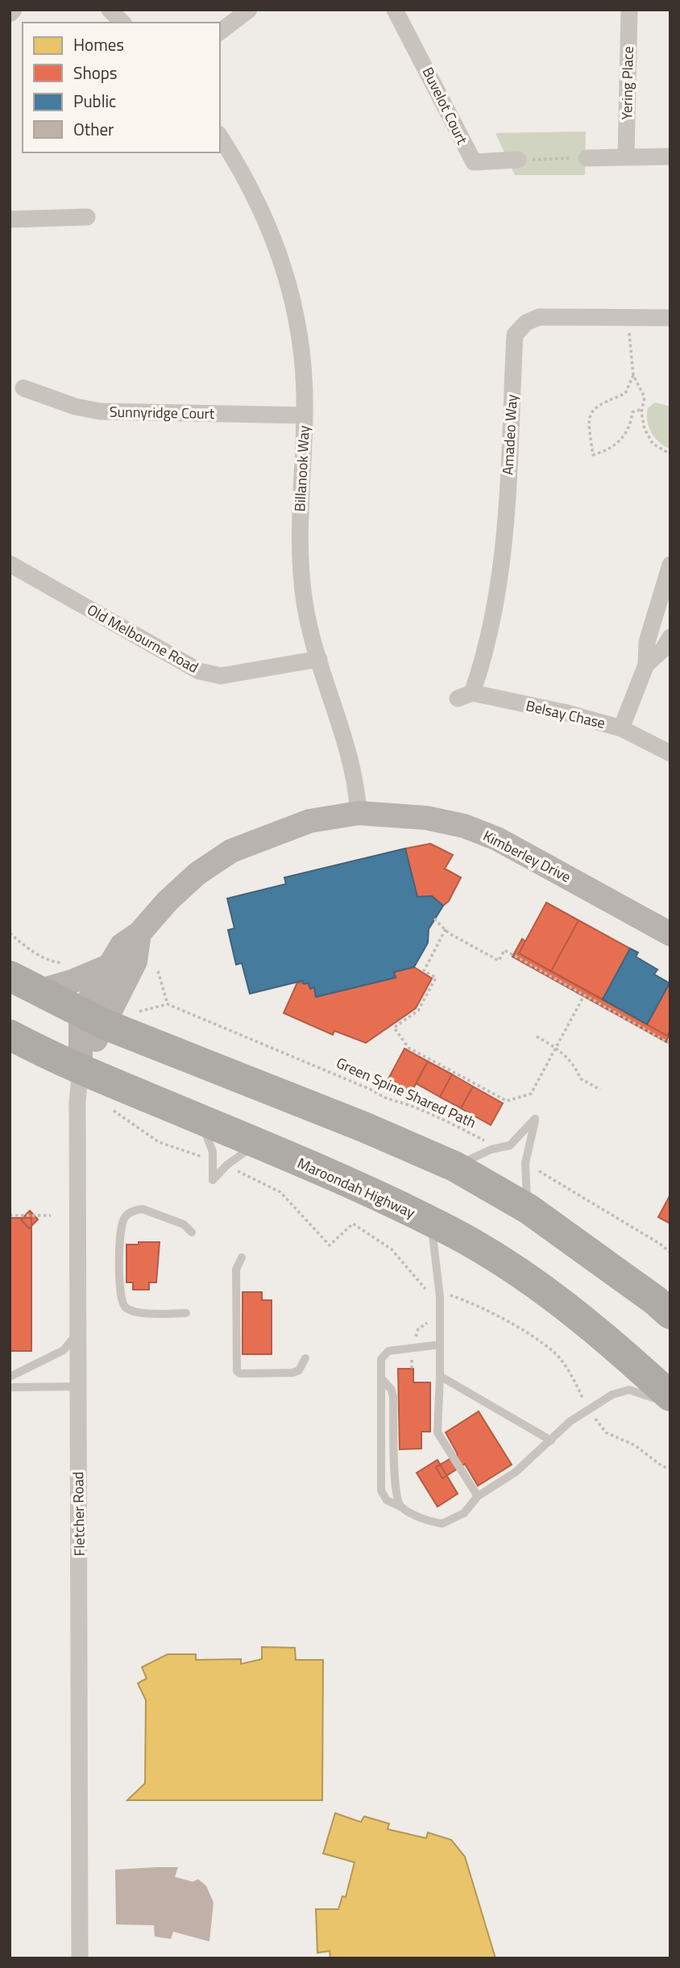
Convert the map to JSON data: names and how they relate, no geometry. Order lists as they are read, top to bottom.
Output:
{
  "streets": {
    "highway": ["Maroondah Highway"],
    "main road": ["Kimberley Drive"],
    "street": [
      "Yering Place",
      "Buvelot Court",
      "Sunnyridge Court",
      "Amadeo Way",
      "Billanook Way",
      "Old Melbourne Road",
      "Belsay Chase",
      "Fletcher Road"
    ],
    "path": ["Green Spine Shared Path"]
  },
  "crossings": [
    ["Sunnyridge Court", "Billanook Way"],
    ["Amadeo Way", "Belsay Chase"],
    ["Billanook Way", "Old Melbourne Road"],
    ["Billanook Way", "Kimberley Drive"],
    ["Kimberley Drive", "Maroondah Highway"],
    ["Kimberley Drive", "Fletcher Road"],
    ["Maroondah Highway", "Fletcher Road"]
  ],
  "legend": [
    "Homes",
    "Shops",
    "Public",
    "Other"
  ]
}
